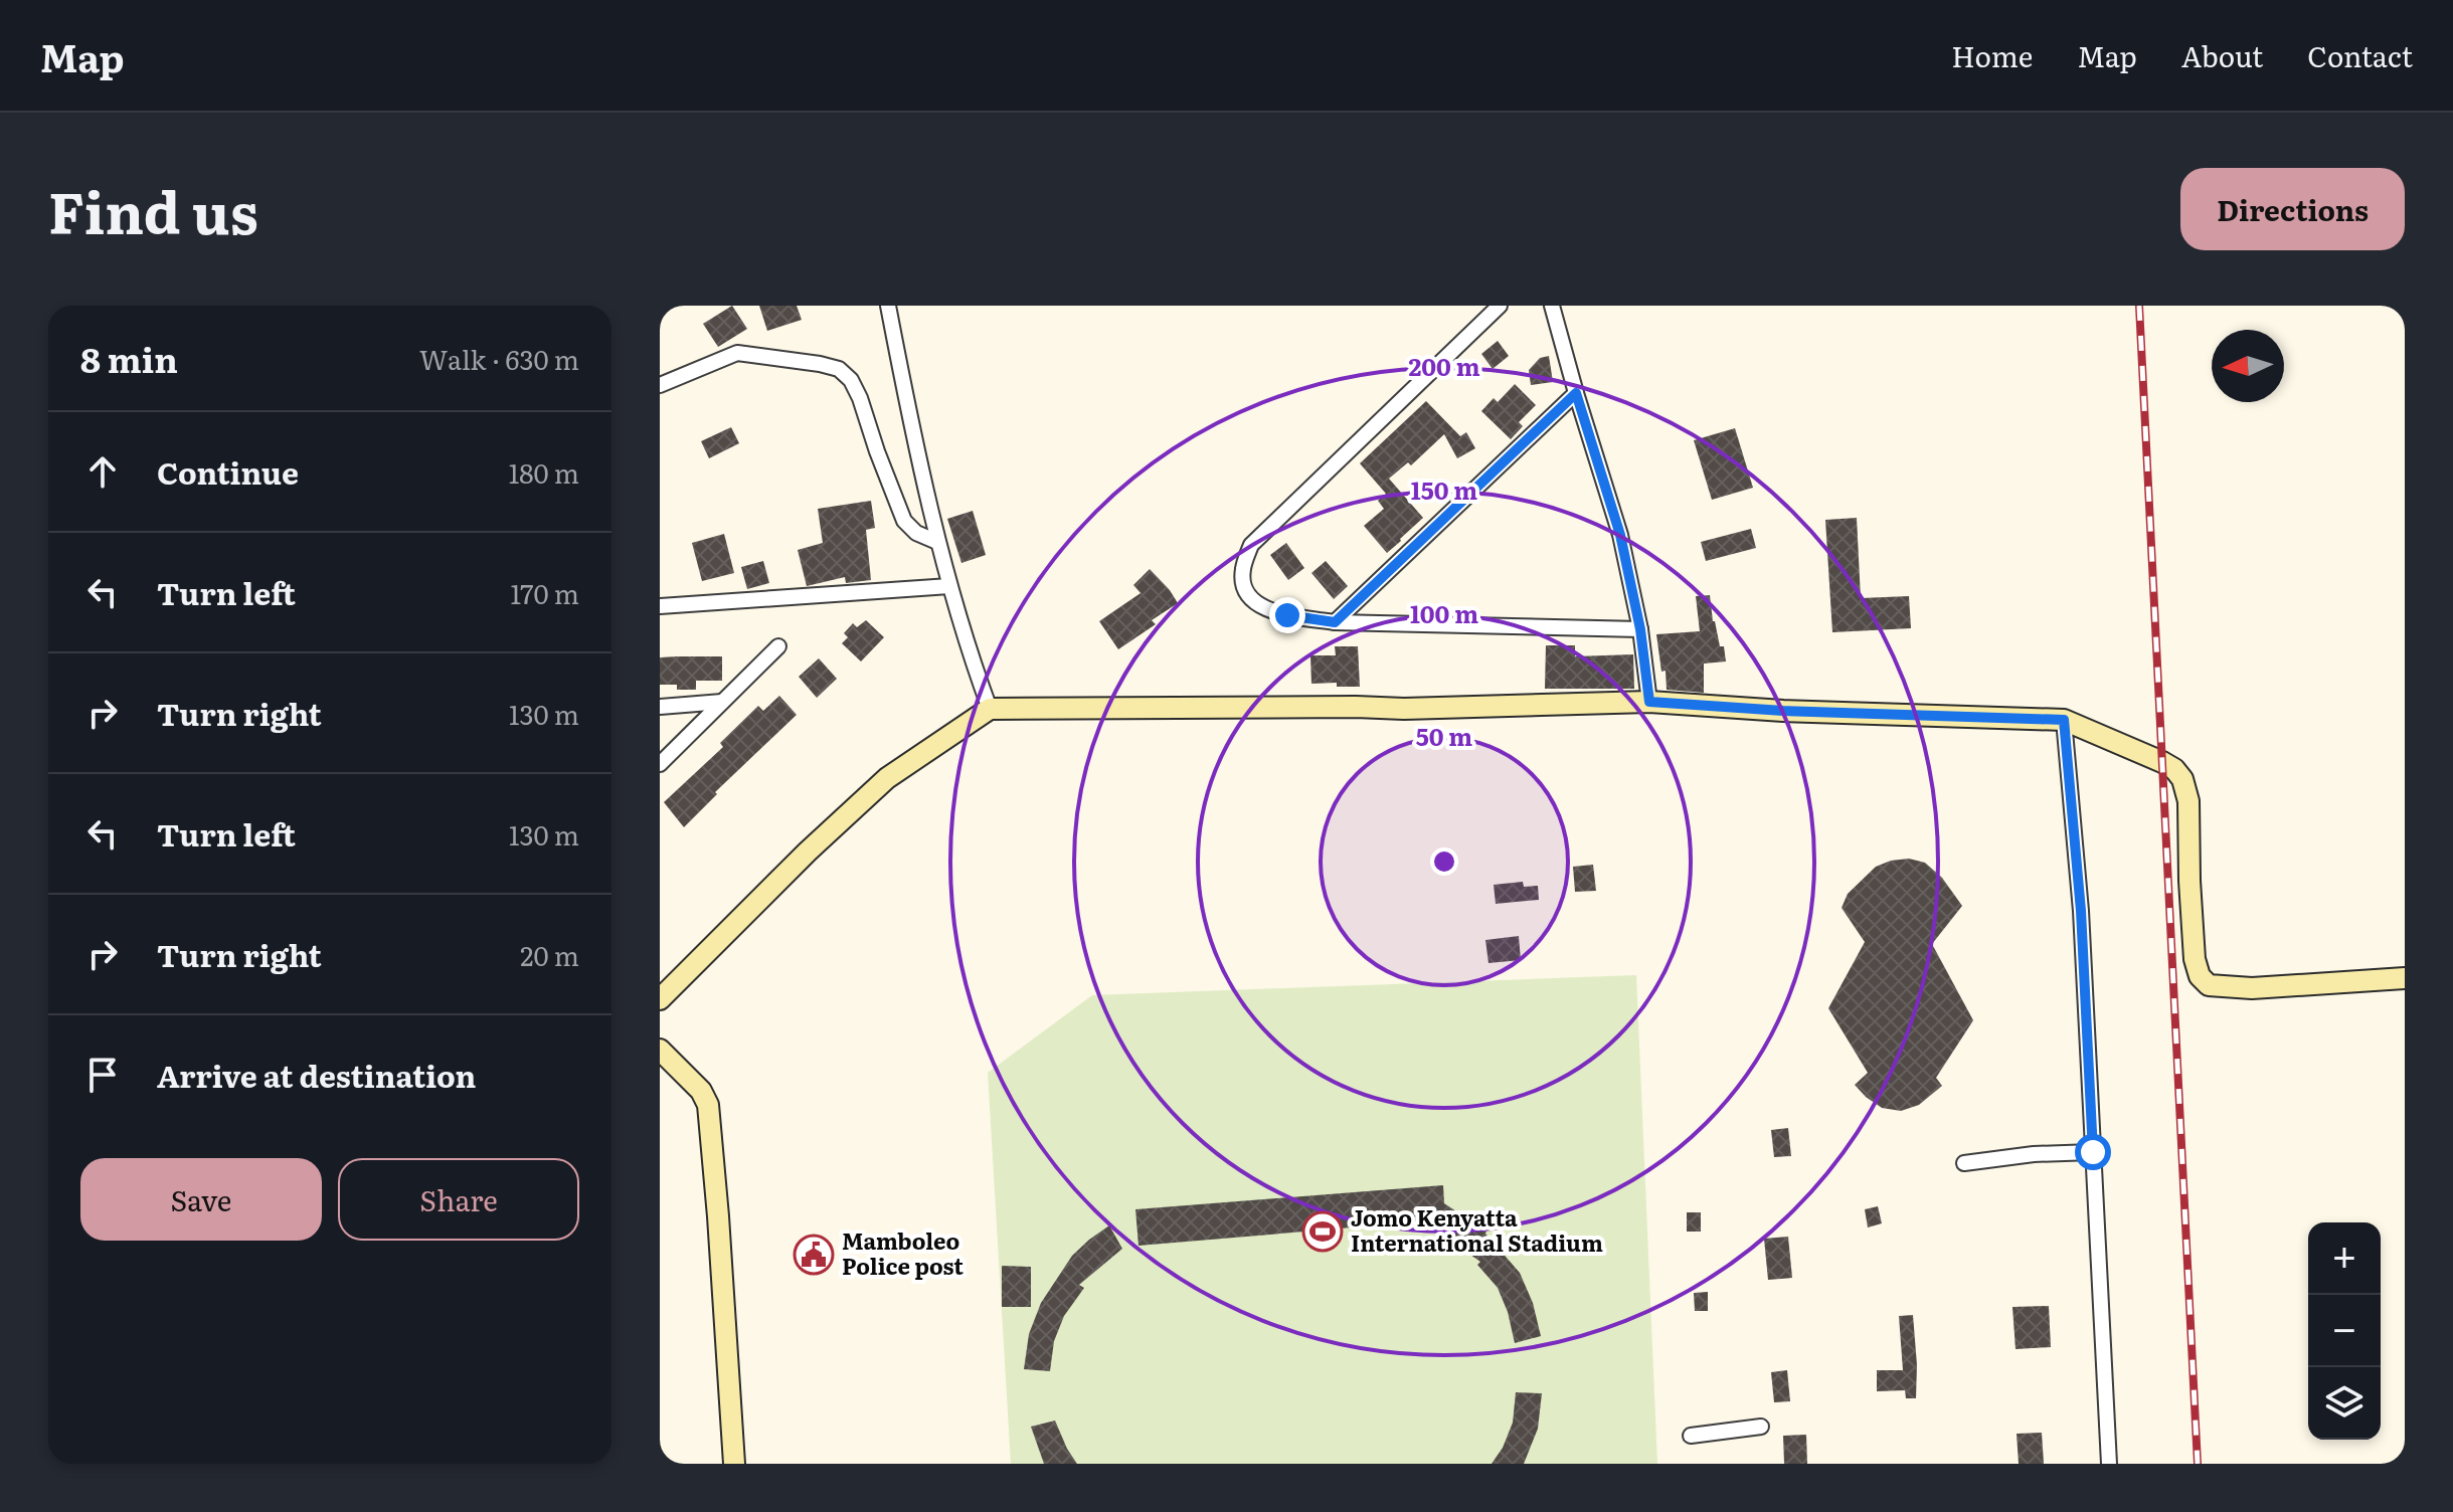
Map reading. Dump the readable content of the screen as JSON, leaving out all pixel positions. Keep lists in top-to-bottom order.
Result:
{
  "places": {
    "sports": ["Jomo Kenyatta International Stadium"],
    "public building": ["Mamboleo Police post"]
  },
  "north": "left",
  "page": {
    "header": "Map",
    "nav": [
      "Home",
      "Map",
      "About",
      "Contact"
    ],
    "title": "Find us",
    "buttons": [
      "Directions",
      ["Save", "Share"]
    ],
    "heading": ["8 min", "Walk · 630 m"],
    "list": [
      ["Continue", "180 m"],
      ["Turn left", "170 m"],
      ["Turn right", "130 m"],
      ["Turn left", "130 m"],
      ["Turn right", "20 m"],
      "Arrive at destination"
    ],
    "map_buttons": ["+", "−"]
  },
  "rings": [
    "200 m",
    "150 m",
    "100 m",
    "50 m"
  ]
}
